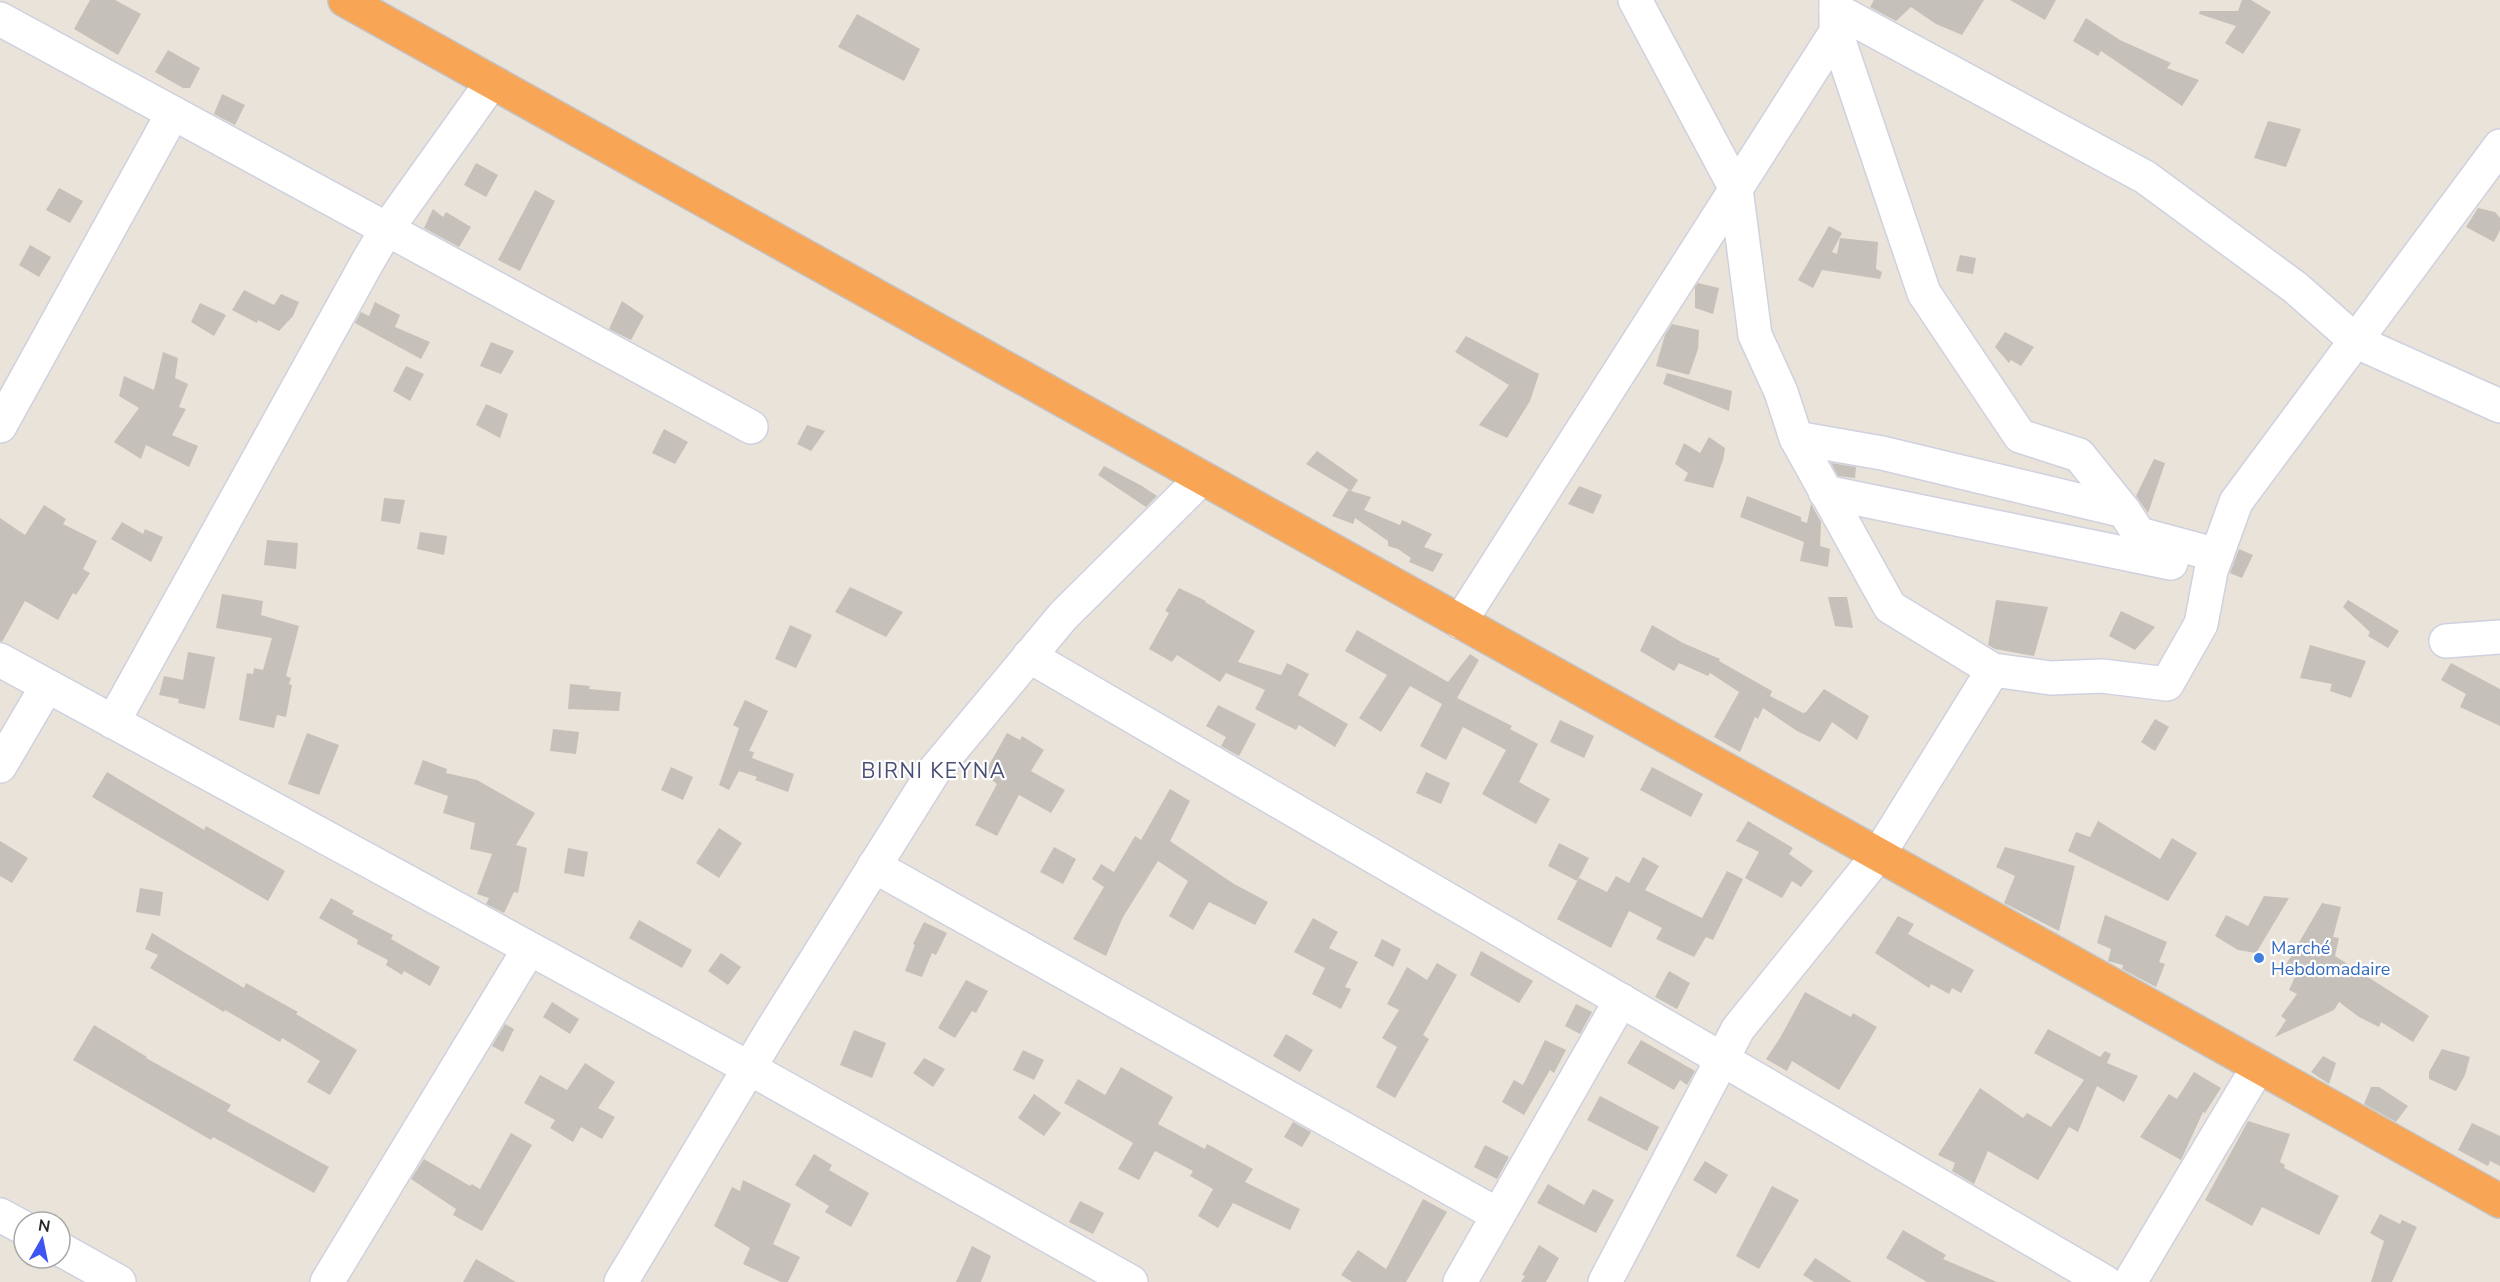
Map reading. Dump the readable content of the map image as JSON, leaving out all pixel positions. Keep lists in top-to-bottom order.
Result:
{
  "districts": ["BIRNI KEYNA"],
  "places": ["Marché Hebdomadaire"],
  "north": "top"
}
